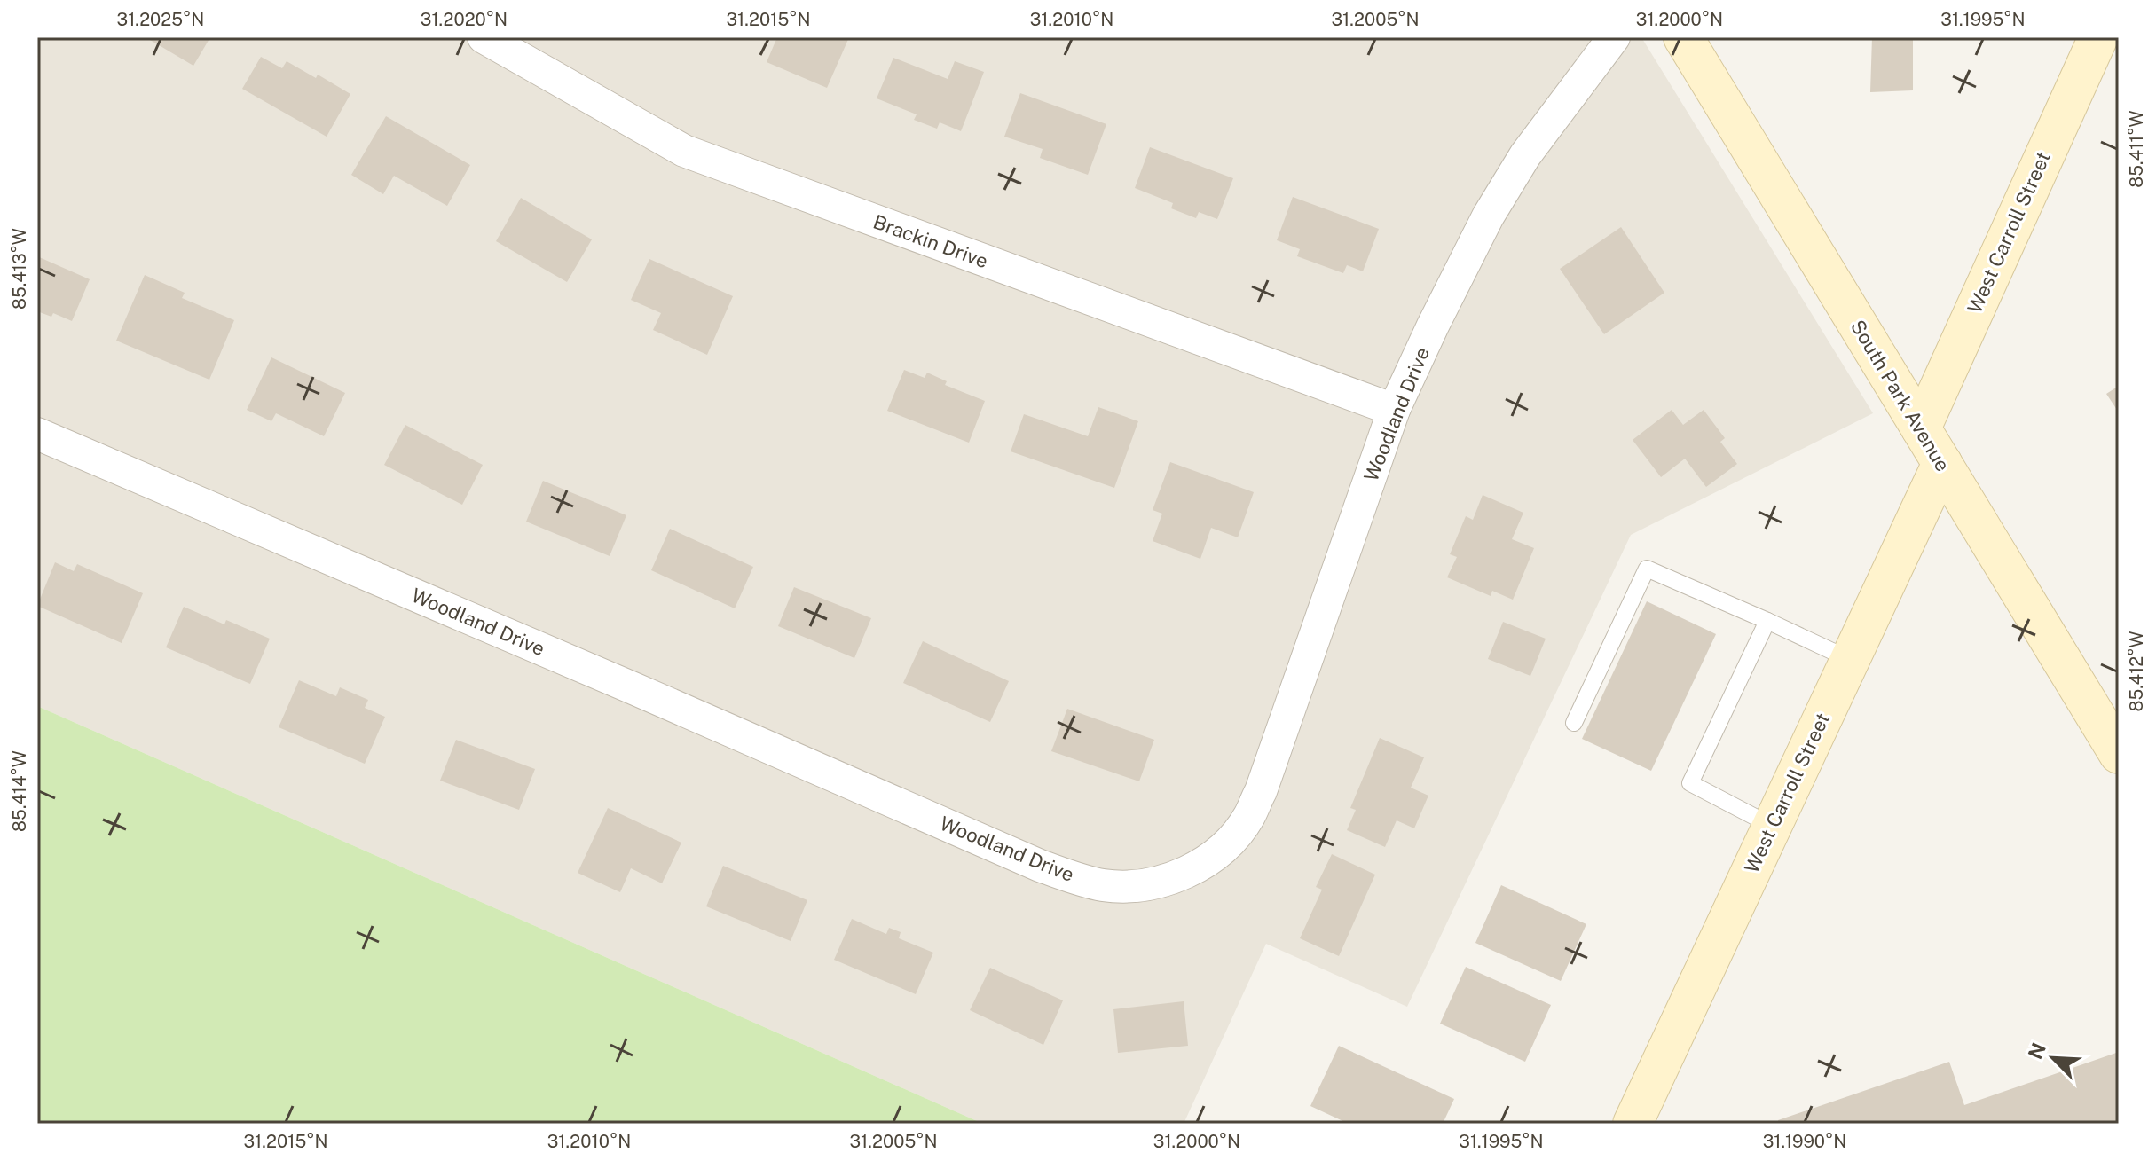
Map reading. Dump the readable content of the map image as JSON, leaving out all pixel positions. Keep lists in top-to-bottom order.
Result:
{
  "streets": {
    "street": [
      "West Carroll Street",
      "Brackin Drive",
      "South Park Avenue",
      "Woodland Drive"
    ]
  },
  "crossings": [
    ["West Carroll Street", "South Park Avenue"],
    ["Brackin Drive", "Woodland Drive"]
  ],
  "north": "top left",
  "coordinates": [
    "31.2025°N",
    "31.2020°N",
    "31.2015°N",
    "31.2010°N",
    "31.2005°N",
    "31.2000°N",
    "31.1995°N",
    "85.411°W",
    "85.413°W",
    "85.412°W",
    "85.414°W",
    "31.1990°N"
  ]
}
